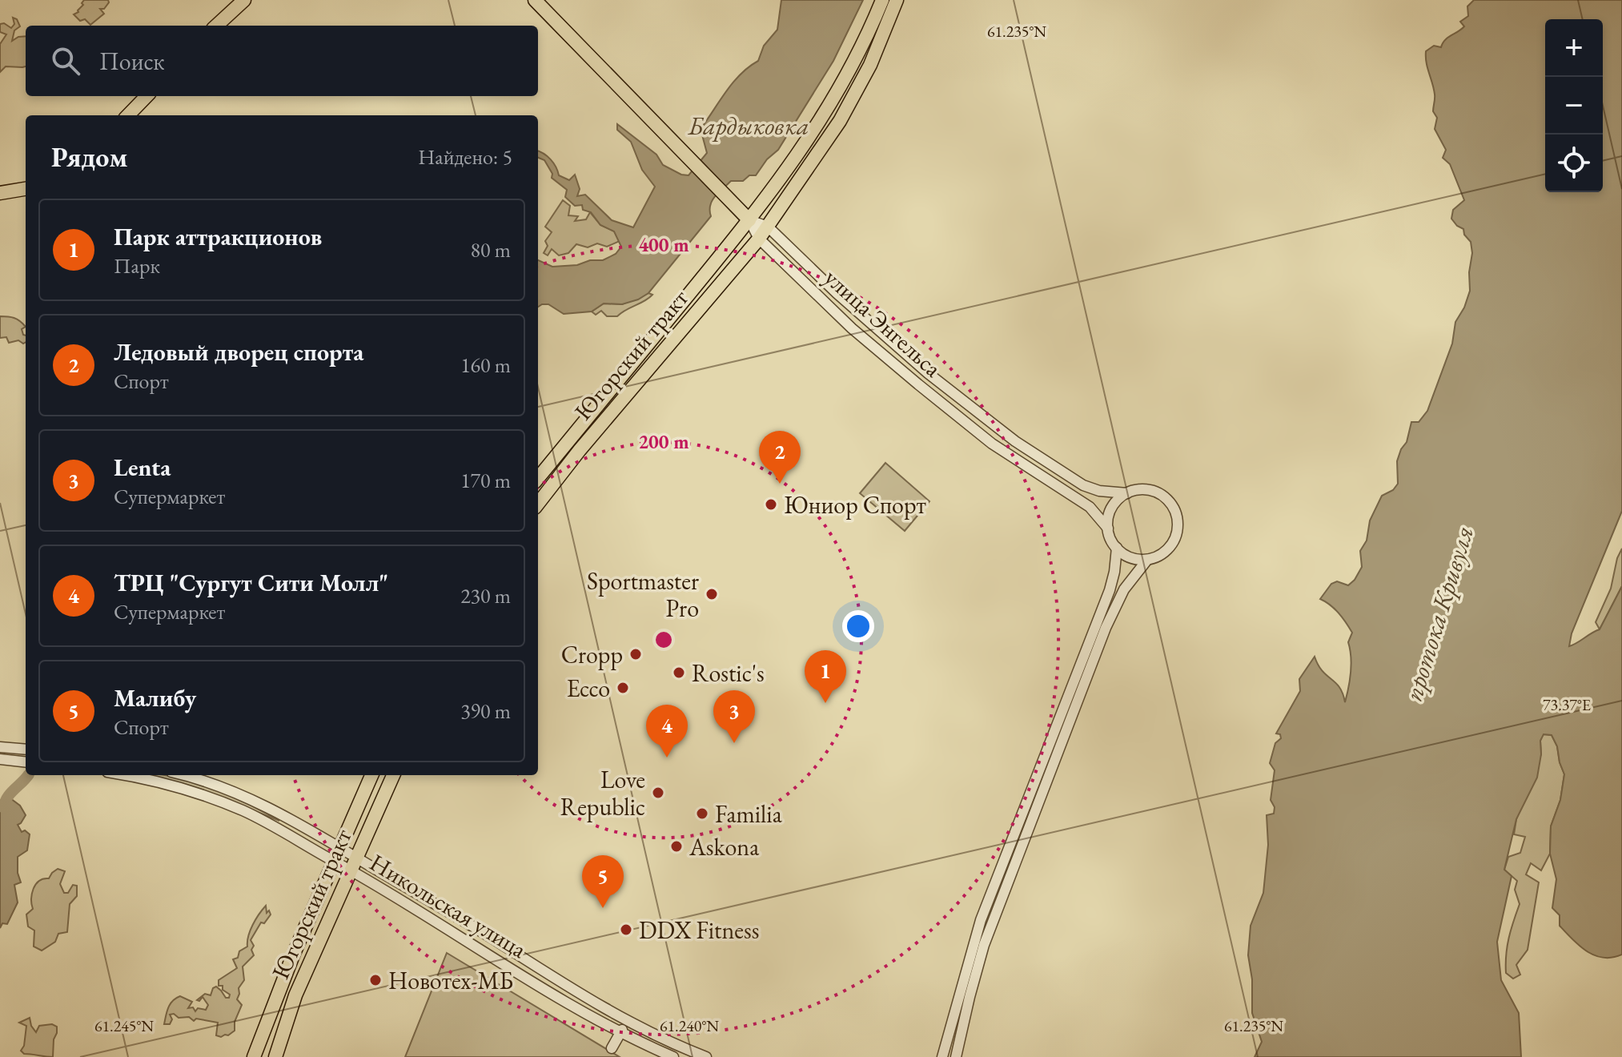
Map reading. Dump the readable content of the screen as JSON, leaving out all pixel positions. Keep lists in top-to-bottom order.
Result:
{
  "streets": {
    "main road": ["улица Энгельса", "Югорский тракт"],
    "street": ["Никольская улица"]
  },
  "crossings": [
    ["улица Энгельса", "Югорский тракт"],
    ["Югорский тракт", "Никольская улица"]
  ],
  "water": ["Бардыковка", "протока Кривуля"],
  "places": [
    "Юниор Спорт",
    "Sportmaster Pro",
    "Cropp",
    "Rostic's",
    "Ecco",
    "Love Republic",
    "Familia",
    "Askona",
    "DDX Fitness",
    "Новотех-МБ"
  ],
  "page": {
    "map_buttons": ["+", "−"],
    "search": "Поиск",
    "heading": ["Рядом", "Найдено: 5"],
    "list": [
      {
        "mark": "1",
        "name": "Парк аттракционов",
        "note": "Парк",
        "value": "80 m"
      },
      {
        "mark": "2",
        "name": "Ледовый дворец спорта",
        "note": "Спорт",
        "value": "160 m"
      },
      {
        "mark": "3",
        "name": "Lenta",
        "note": "Супермаркет",
        "value": "170 m"
      },
      {
        "mark": "4",
        "name": "ТРЦ \"Сургут Сити Молл\"",
        "note": "Супермаркет",
        "value": "230 m"
      },
      {
        "mark": "5",
        "name": "Малибу",
        "note": "Спорт",
        "value": "390 m"
      }
    ],
    "pins": [
      "2",
      "1",
      "3",
      "4",
      "5"
    ]
  },
  "coordinates": [
    "61.235°N",
    "73.37°E",
    "61.245°N",
    "61.240°N"
  ],
  "rings": ["400 m", "200 m"]
}
